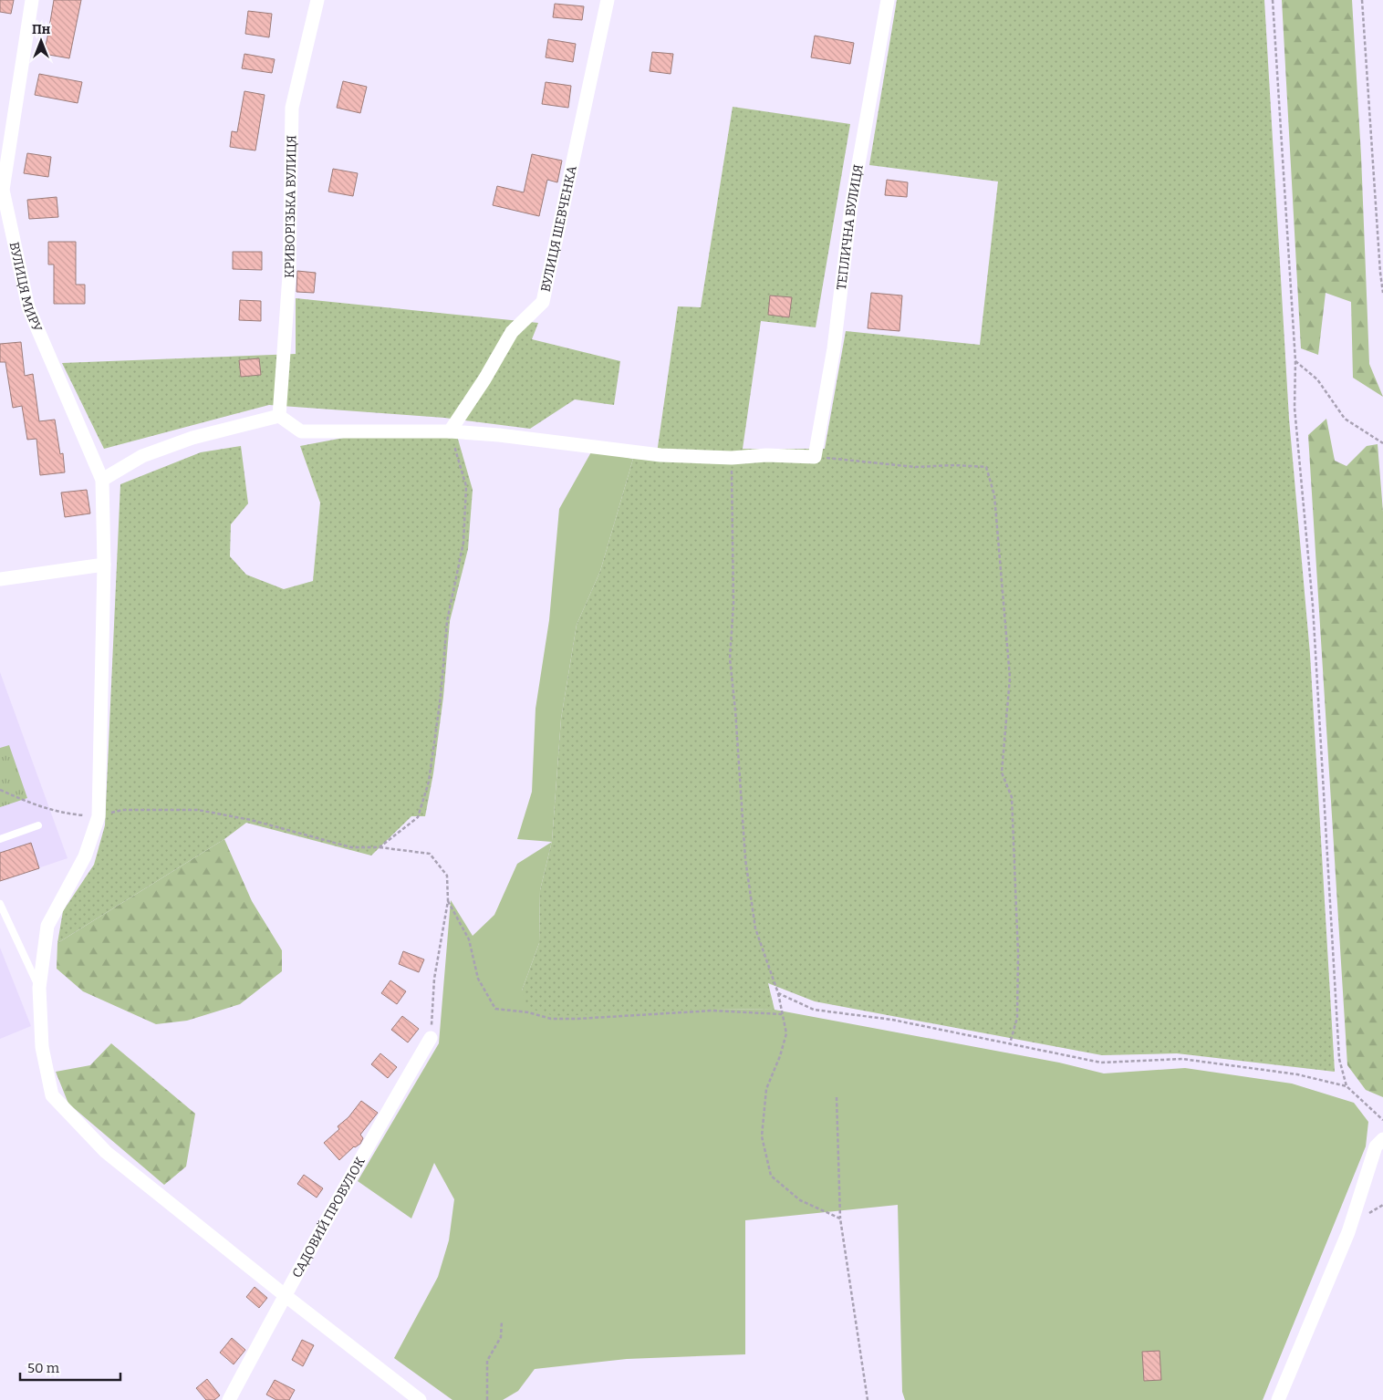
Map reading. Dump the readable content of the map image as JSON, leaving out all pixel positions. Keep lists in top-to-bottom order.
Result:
{
  "streets": {
    "street": [
      "КРИВОРІЗЬКА ВУЛИЦЯ",
      "ТЕПЛИЧНА ВУЛИЦЯ",
      "ВУЛИЦЯ ШЕВЧЕНКА",
      "ВУЛИЦЯ МИРУ",
      "САДОВИЙ ПРОВУЛОК"
    ]
  },
  "crossings": [
    ["ВУЛИЦЯ МИРУ", "САДОВИЙ ПРОВУЛОК"]
  ],
  "scale_bar": "50 m",
  "north": "top"
}
